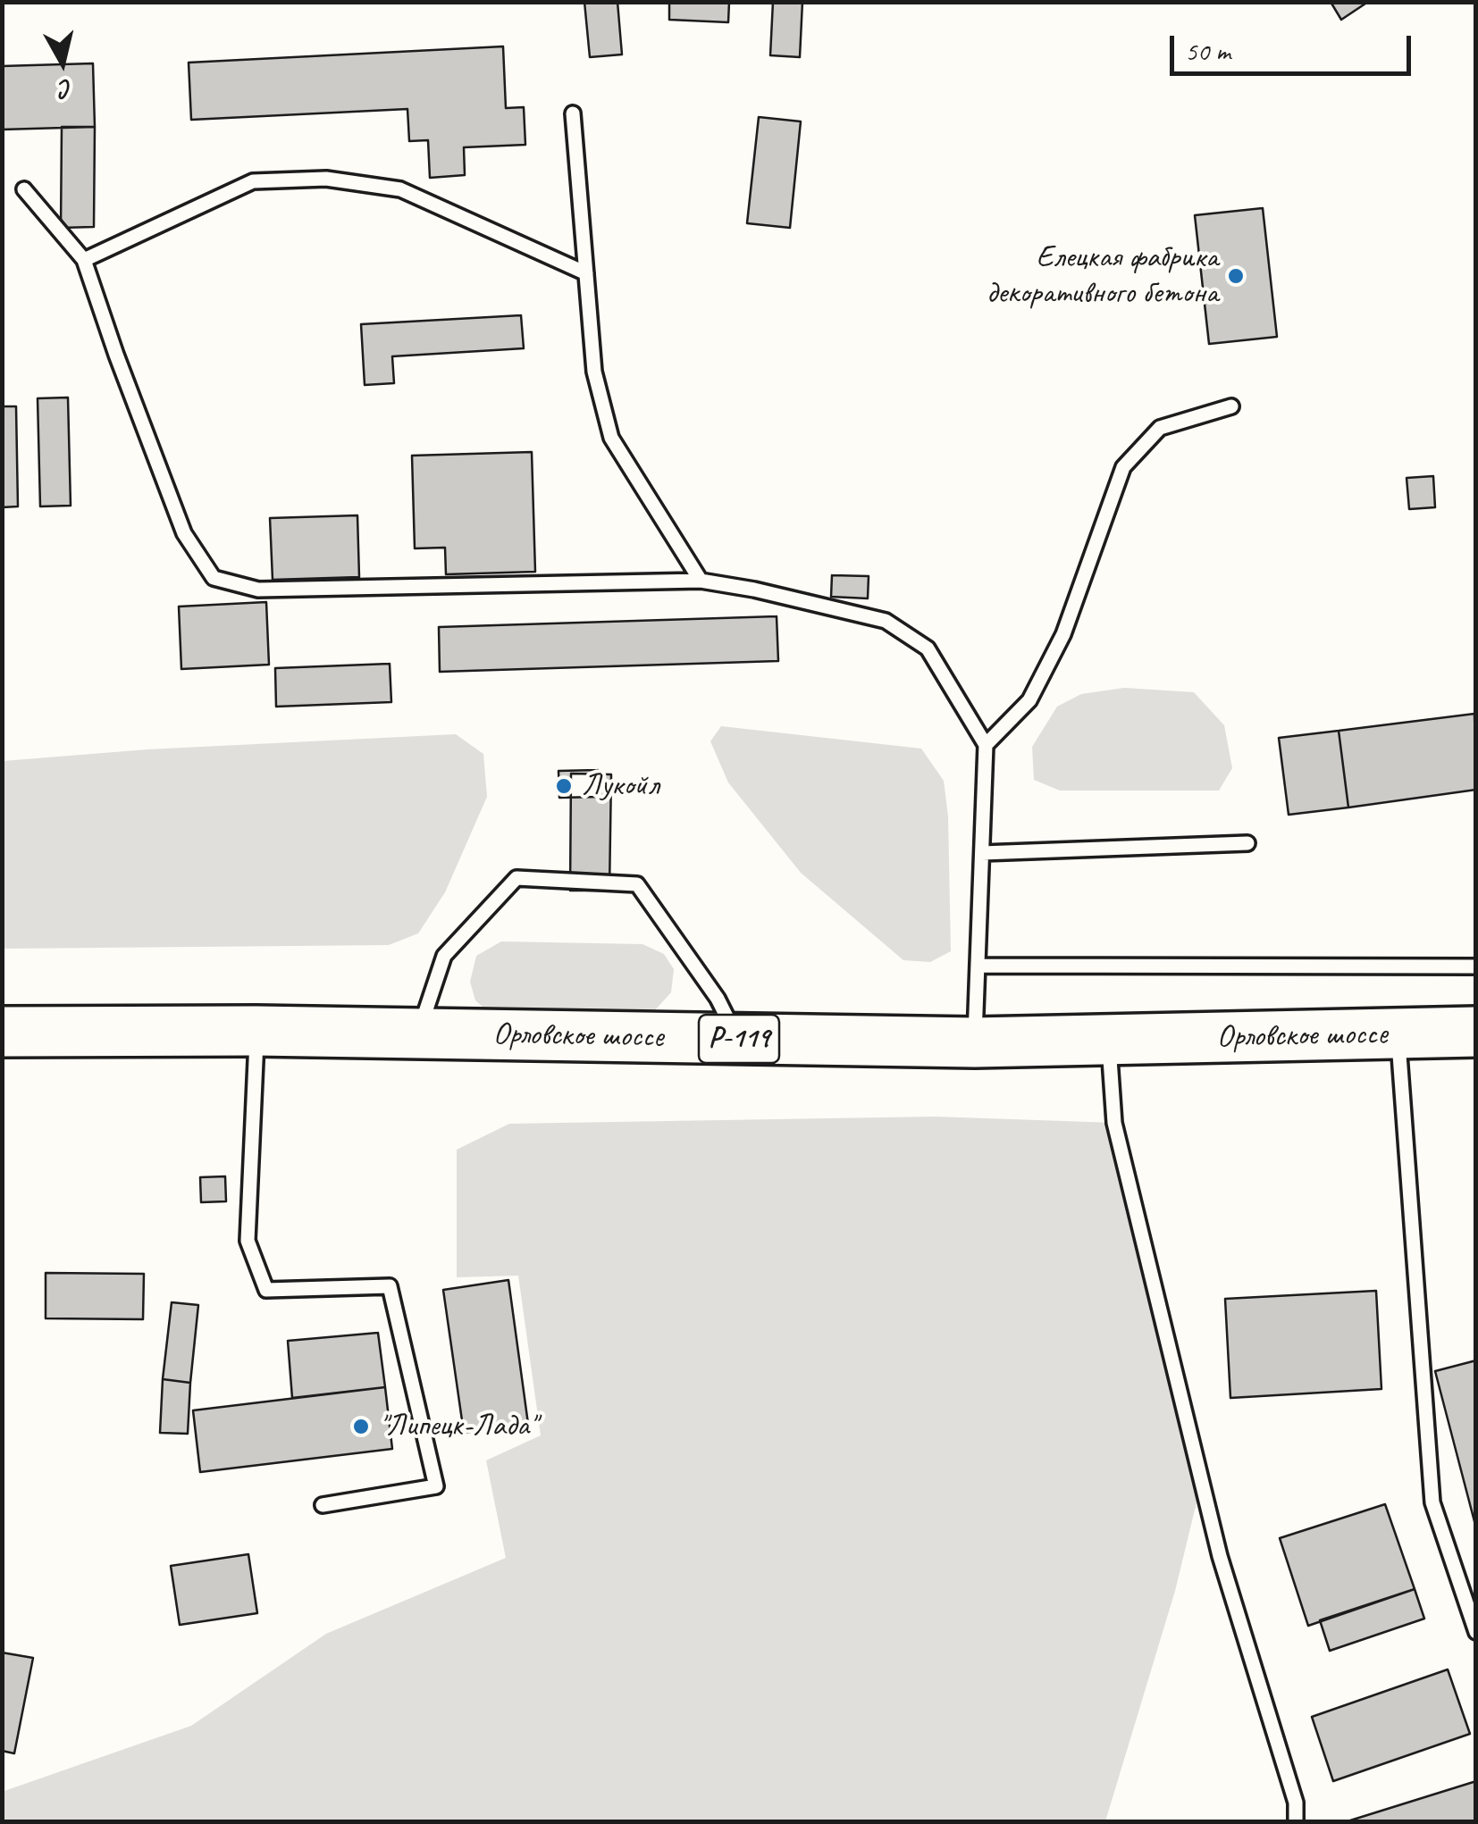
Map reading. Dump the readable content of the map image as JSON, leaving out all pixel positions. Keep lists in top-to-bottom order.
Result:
{
  "streets": {
    "highway": ["Орловское шоссе", "Р-119"]
  },
  "places": ["Елецкая фабрика декоративного бетона", "Лукойл", "\"Липецк-Лада\""],
  "scale_bar": "50 m",
  "north": "bottom"
}
